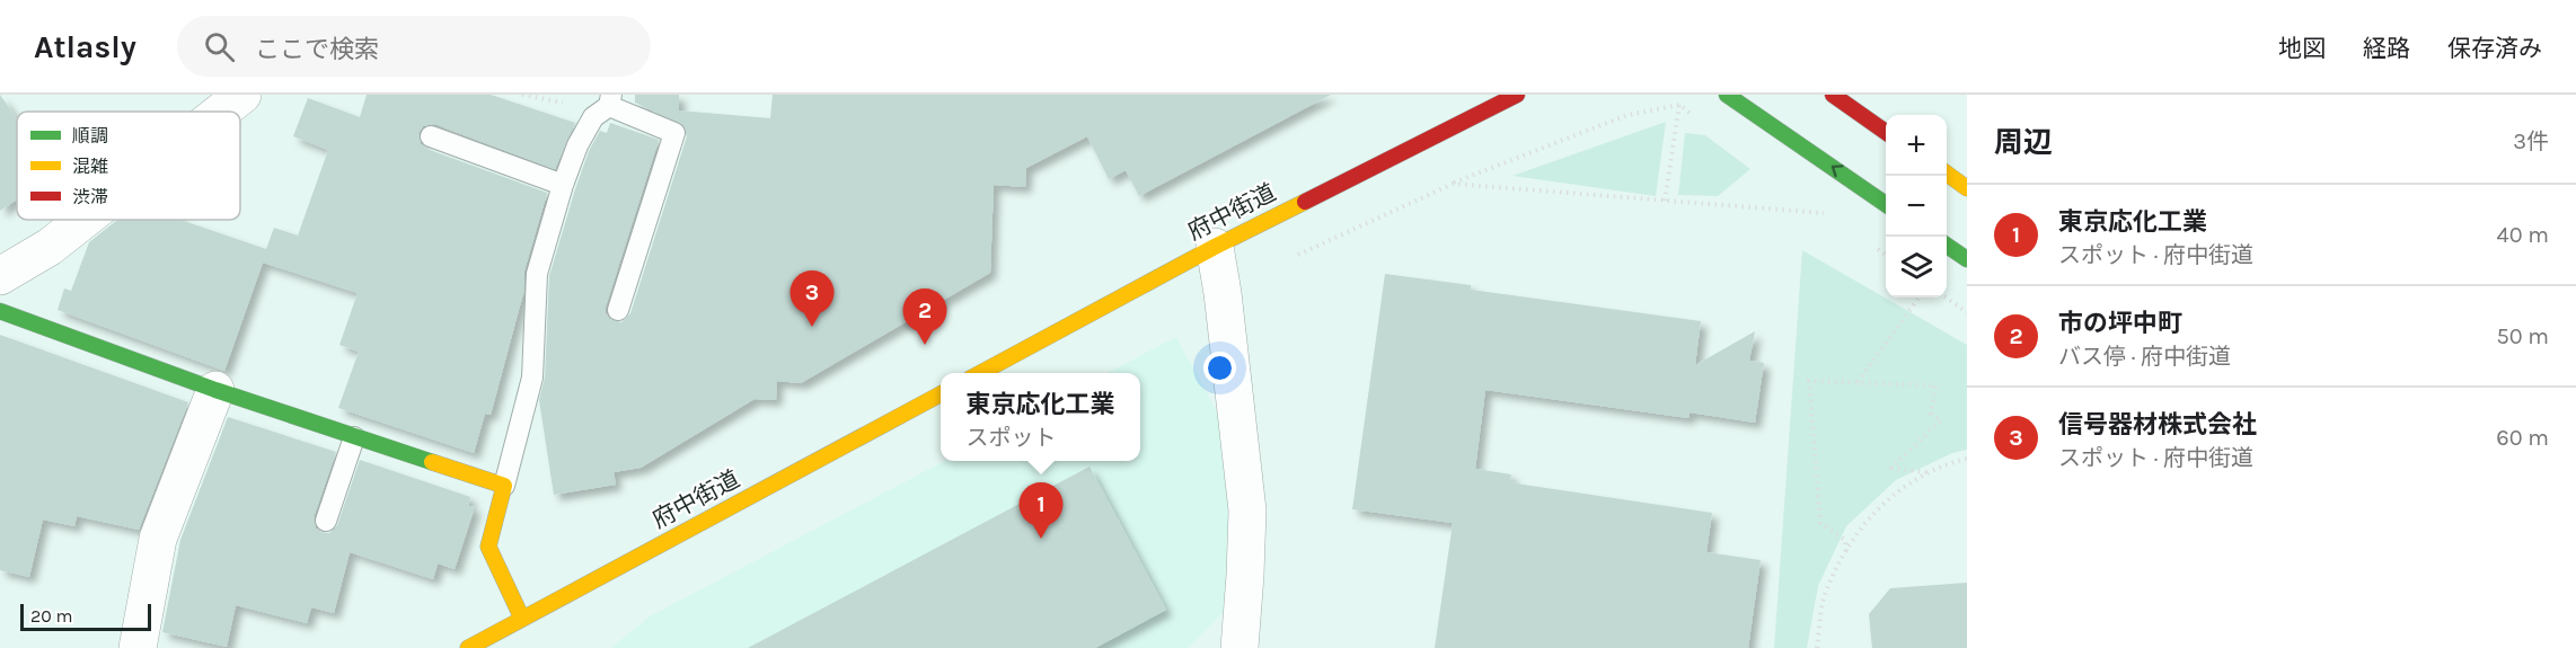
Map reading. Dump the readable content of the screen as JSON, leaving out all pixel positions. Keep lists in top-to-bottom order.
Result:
{
  "streets": {
    "main road": ["府中街道"]
  },
  "legend": ["順調", "混雑", "渋滞"],
  "scale_bar": "20 m",
  "page": {
    "header": "Atlasly",
    "search": "ここで検索",
    "nav": ["地図", "経路", "保存済み"],
    "heading": ["周辺", "3件"],
    "map_buttons": ["+", "−"],
    "list": [
      {
        "mark": "1",
        "name": "東京応化工業",
        "note": "スポット · 府中街道",
        "value": "40 m"
      },
      {
        "mark": "2",
        "name": "市の坪中町",
        "note": "バス停 · 府中街道",
        "value": "50 m"
      },
      {
        "mark": "3",
        "name": "信号器材株式会社",
        "note": "スポット · 府中街道",
        "value": "60 m"
      }
    ],
    "pins": ["3", "2", "1"],
    "popup": ["東京応化工業", "スポット"],
    "scale": "20 m"
  }
}
